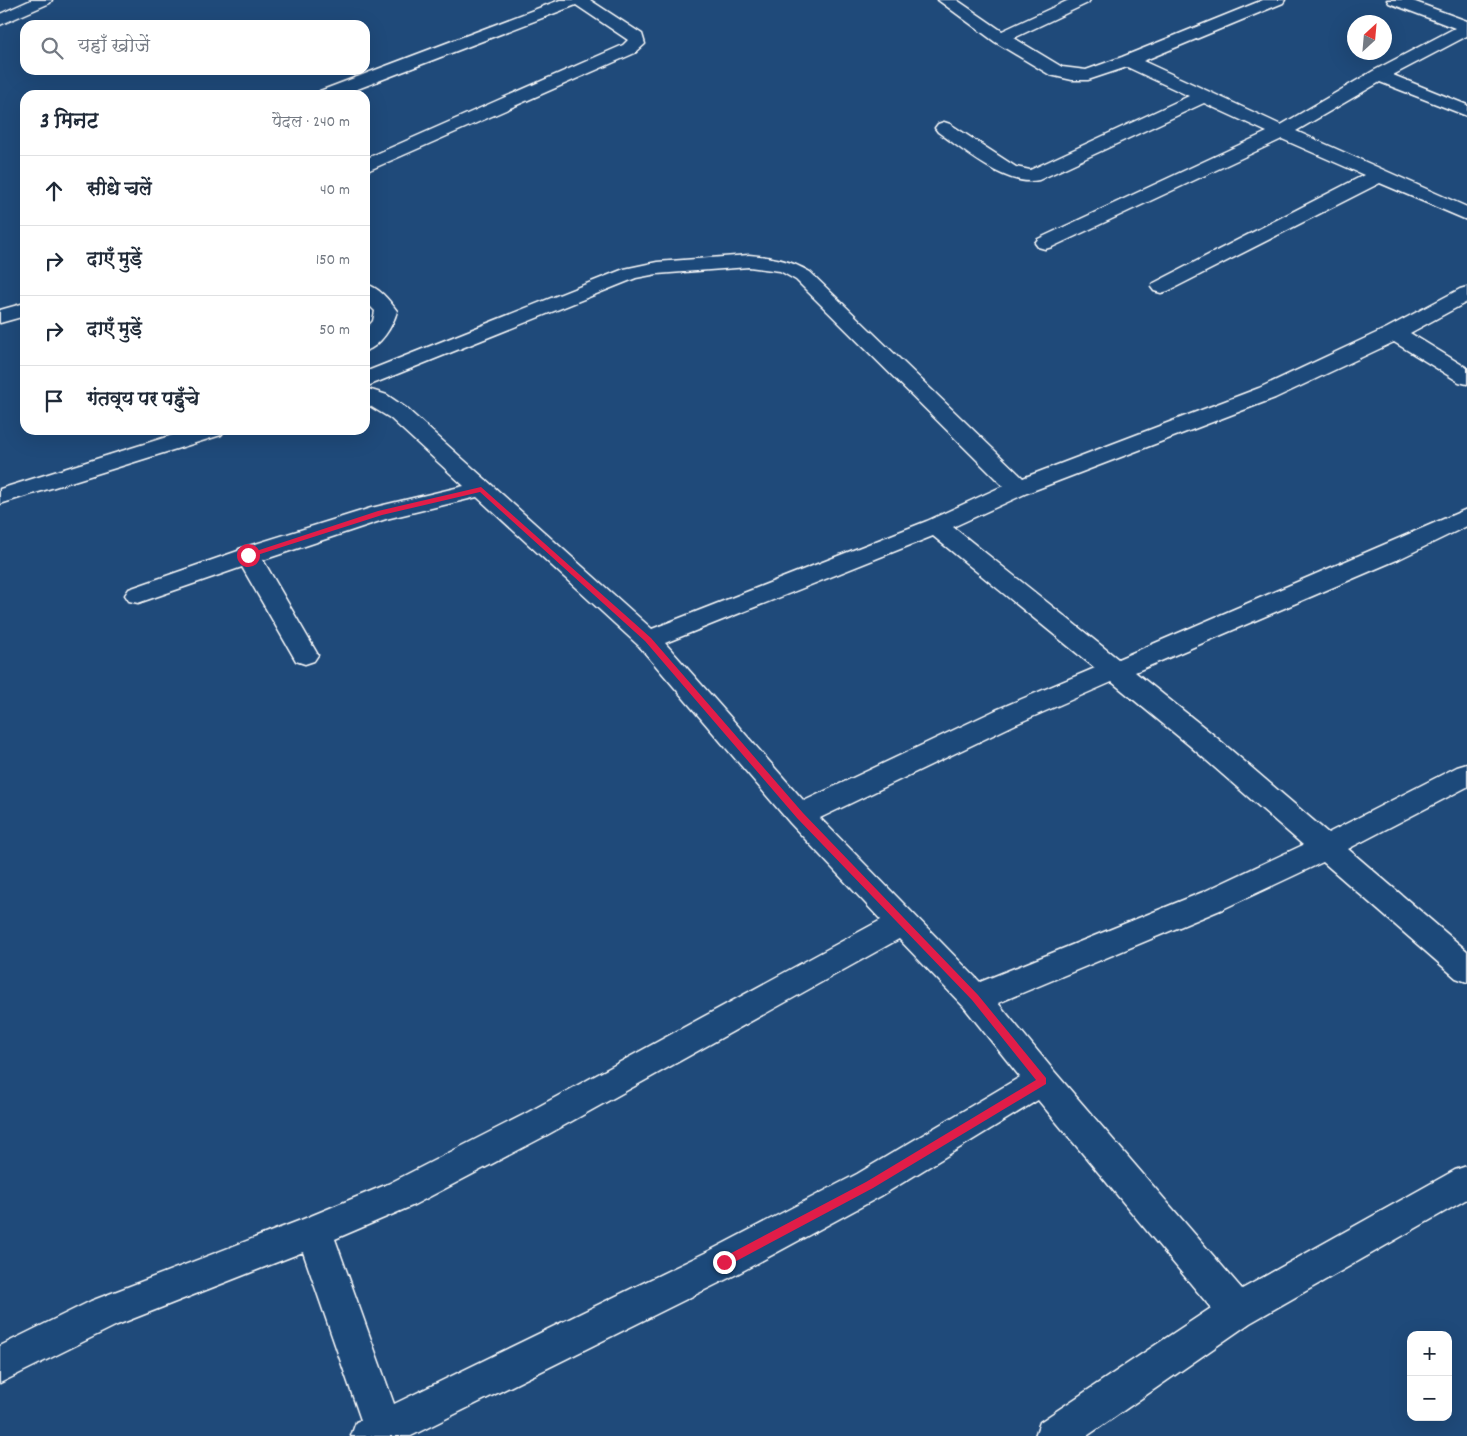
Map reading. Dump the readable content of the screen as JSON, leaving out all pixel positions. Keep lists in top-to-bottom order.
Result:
{
  "north": "top right",
  "page": {
    "search": "यहाँ खोजें",
    "heading": ["3 मिनट", "पैदल · 240 m"],
    "list": [
      ["सीधे चलें", "40 m"],
      ["दाएँ मुड़ें", "150 m"],
      ["दाएँ मुड़ें", "50 m"],
      "गंतव्य पर पहुँचे"
    ],
    "map_buttons": ["+", "−"]
  }
}
